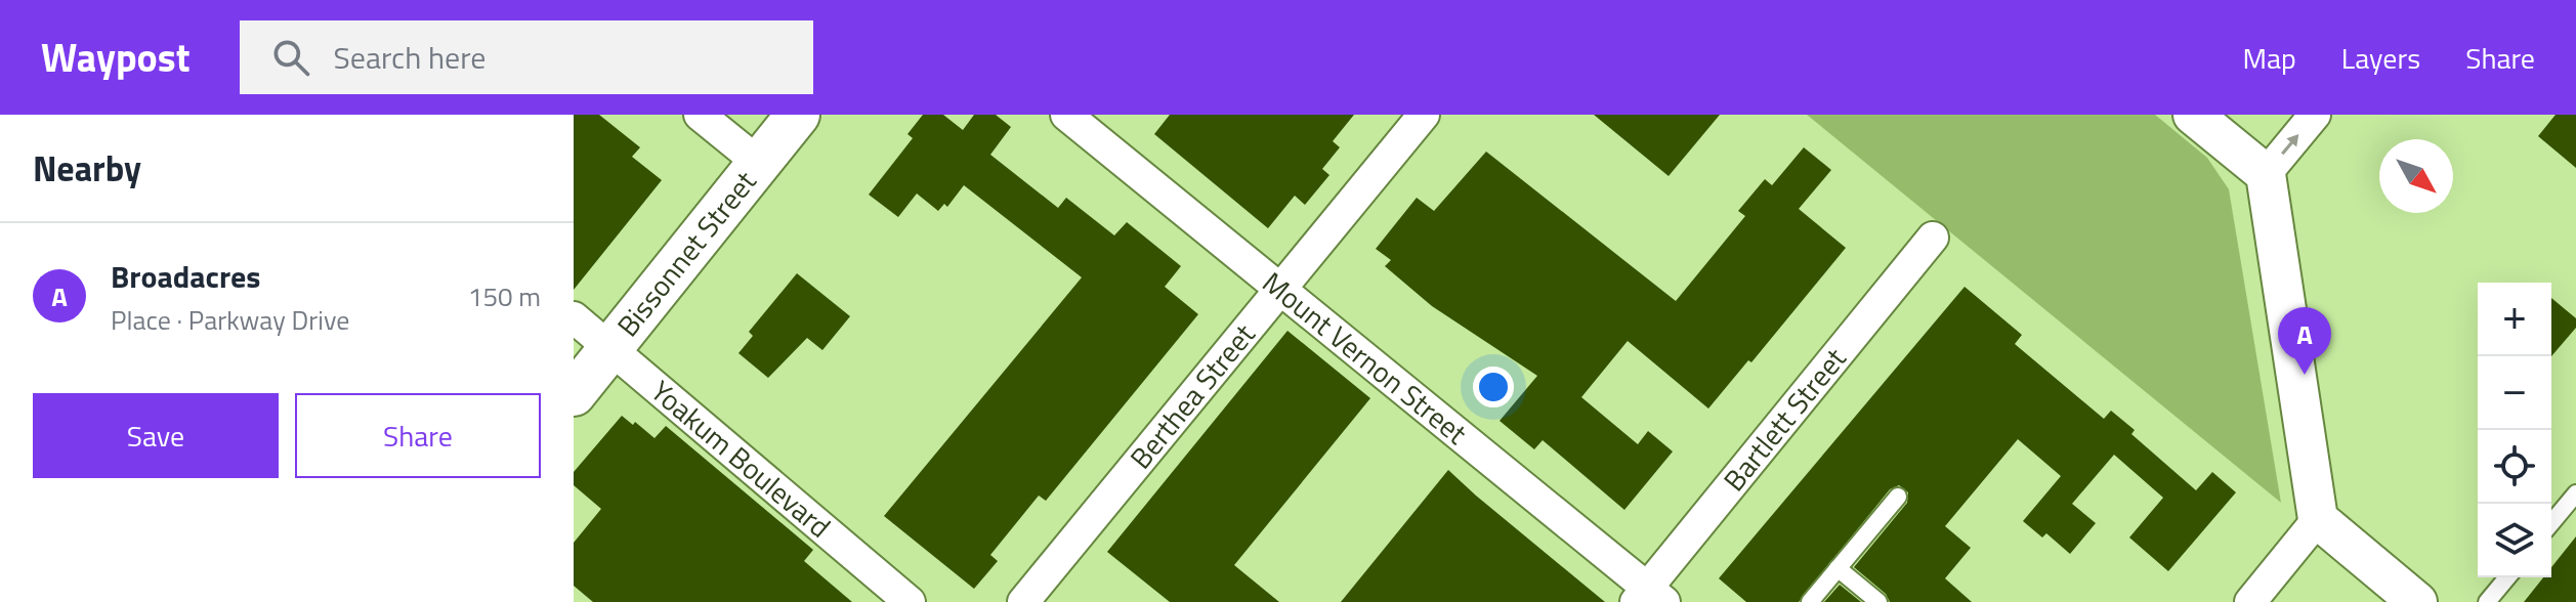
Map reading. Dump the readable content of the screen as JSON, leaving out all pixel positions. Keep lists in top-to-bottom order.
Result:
{
  "streets": {
    "main road": ["Bissonnet Street"],
    "street": [
      "Mount Vernon Street",
      "Berthea Street",
      "Bartlett Street",
      "Yoakum Boulevard"
    ]
  },
  "crossings": [
    ["Bissonnet Street", "Yoakum Boulevard"],
    ["Mount Vernon Street", "Berthea Street"],
    ["Mount Vernon Street", "Bartlett Street"]
  ],
  "north": "bottom right",
  "page": {
    "header": "Waypost",
    "search": "Search here",
    "nav": ["Map", "Layers", "Share"],
    "heading": "Nearby",
    "list": [
      {
        "mark": "A",
        "name": "Broadacres",
        "note": "Place · Parkway Drive",
        "value": "150 m"
      }
    ],
    "map_buttons": ["+", "−"],
    "pins": "A",
    "buttons": ["Save", "Share"]
  }
}
